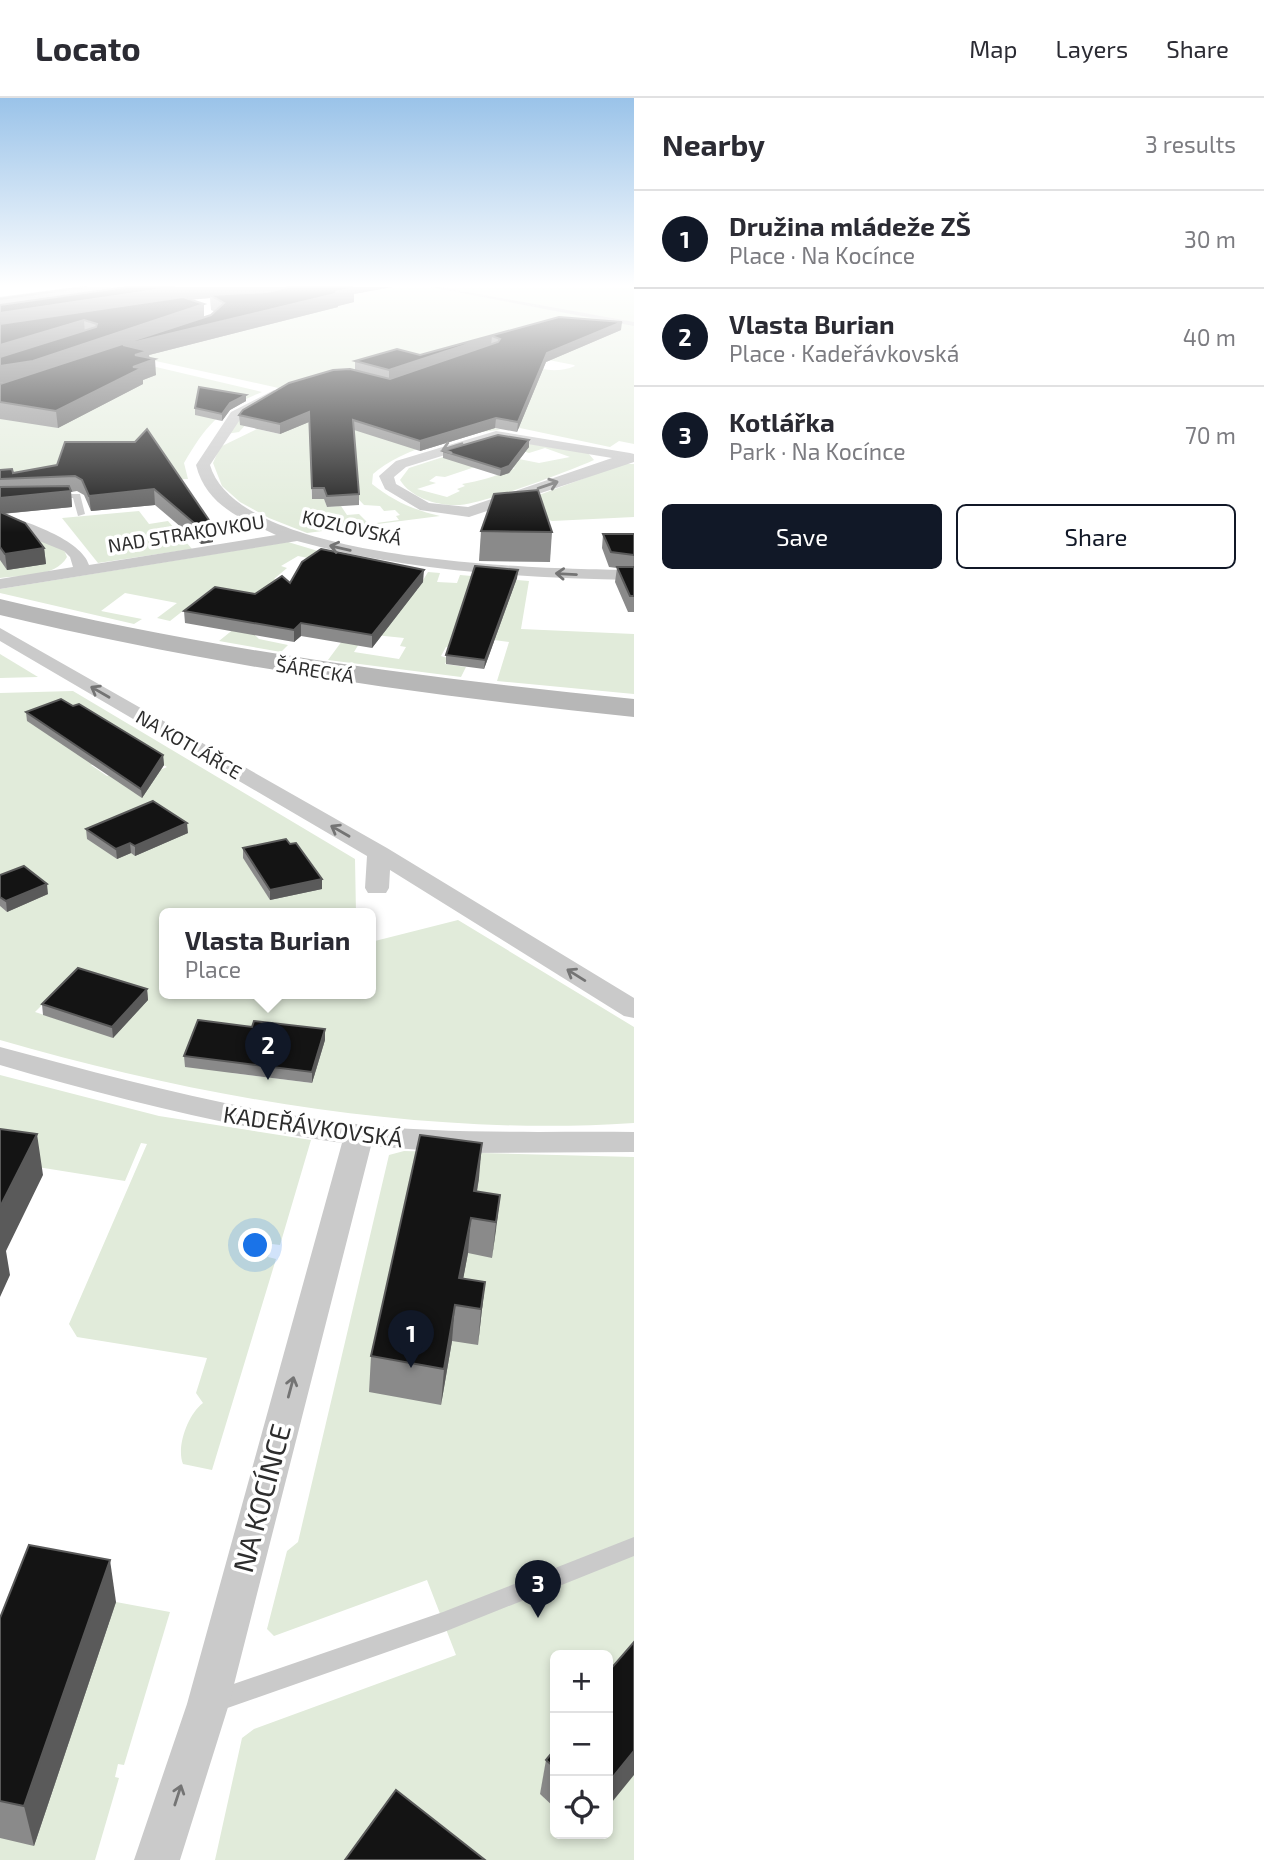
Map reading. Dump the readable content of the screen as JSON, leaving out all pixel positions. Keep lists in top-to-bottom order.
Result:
{
  "streets": {
    "street": [
      "KOZLOVSKÁ",
      "NAD STRAKOVKOU",
      "ŠÁRECKÁ",
      "NA KOTLÁŘCE",
      "KADEŘÁVKOVSKÁ",
      "NA KOCÍNCE"
    ]
  },
  "crossings": [
    ["KOZLOVSKÁ", "NAD STRAKOVKOU"],
    ["KADEŘÁVKOVSKÁ", "NA KOCÍNCE"]
  ],
  "one_way": ["KOZLOVSKÁ", "NA KOTLÁŘCE", "NA KOCÍNCE"],
  "page": {
    "header": "Locato",
    "nav": ["Map", "Layers", "Share"],
    "heading": ["Nearby", "3 results"],
    "list": [
      {
        "mark": "1",
        "name": "Družina mládeže ZŠ",
        "note": "Place · Na Kocínce",
        "value": "30 m"
      },
      {
        "mark": "2",
        "name": "Vlasta Burian",
        "note": "Place · Kadeřávkovská",
        "value": "40 m"
      },
      {
        "mark": "3",
        "name": "Kotlářka",
        "note": "Park · Na Kocínce",
        "value": "70 m"
      }
    ],
    "buttons": ["Save", "Share"],
    "popup": ["Vlasta Burian", "Place"],
    "pins": ["2", "1", "3"],
    "map_buttons": ["+", "−"]
  }
}
